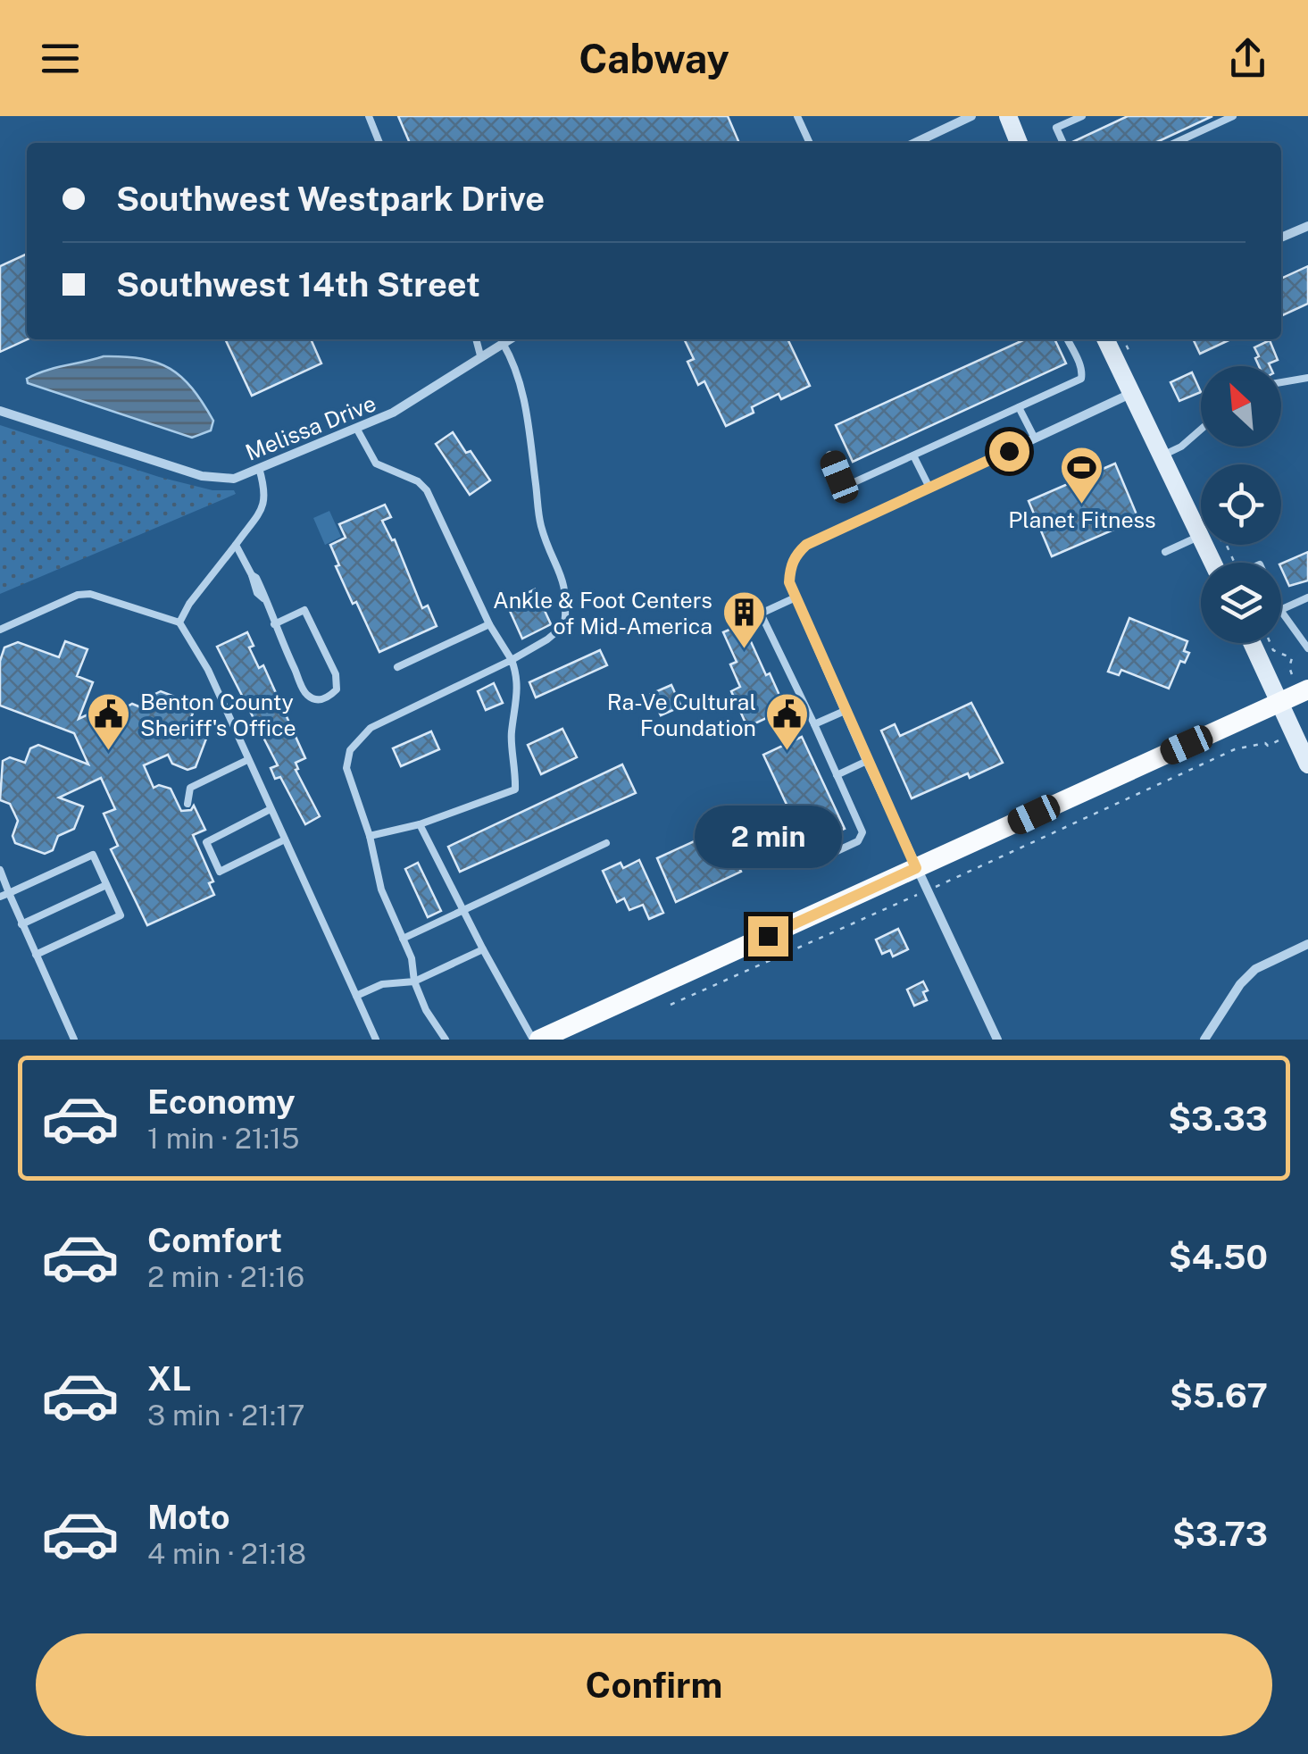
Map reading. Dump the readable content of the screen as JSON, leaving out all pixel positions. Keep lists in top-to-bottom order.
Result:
{
  "streets": {
    "street": ["Melissa Drive"]
  },
  "places": {
    "sports": ["Planet Fitness"],
    "building": ["Ankle & Foot Centers of Mid-America"],
    "public building": ["Benton County Sheriff's Office", "Ra-Ve Cultural Foundation"]
  },
  "north": "top left",
  "page": {
    "header": "Cabway",
    "banner": ["Southwest Westpark Drive", "Southwest 14th Street"],
    "bubble": "2 min",
    "list": [
      {
        "name": "Economy",
        "note": "1 min · 21:15",
        "value": "$3.33"
      },
      {
        "name": "Comfort",
        "note": "2 min · 21:16",
        "value": "$4.50"
      },
      {
        "name": "XL",
        "note": "3 min · 21:17",
        "value": "$5.67"
      },
      {
        "name": "Moto",
        "note": "4 min · 21:18",
        "value": "$3.73"
      }
    ],
    "buttons": "Confirm"
  }
}
